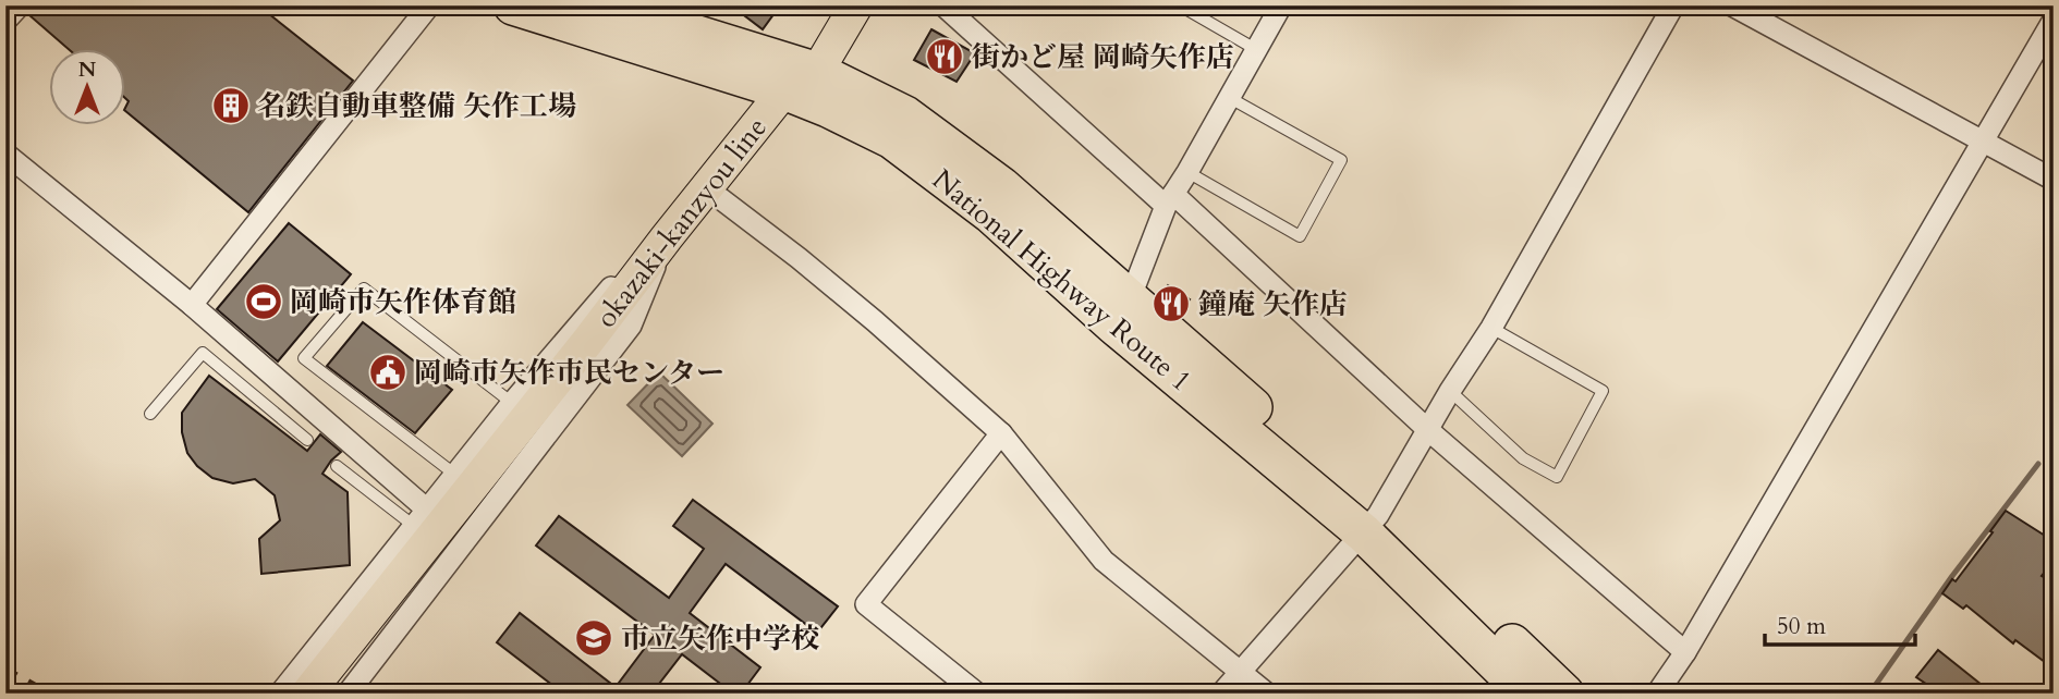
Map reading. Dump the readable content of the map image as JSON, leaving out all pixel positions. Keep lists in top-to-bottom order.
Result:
{
  "streets": {
    "highway": ["National Highway Route 1"],
    "main road": ["okazaki-kanzyou line"]
  },
  "crossings": [
    ["okazaki-kanzyou line", "National Highway Route 1"]
  ],
  "places": {
    "restaurant": ["街かど屋 岡崎矢作店", "鐘庵 矢作店"],
    "building": ["名鉄自動車整備 矢作工場"],
    "sports": ["岡崎市矢作体育館"],
    "public building": ["岡崎市矢作市民センター"],
    "school or university": ["市立矢作中学校"]
  },
  "scale_bar": "50 m",
  "north": "top"
}
